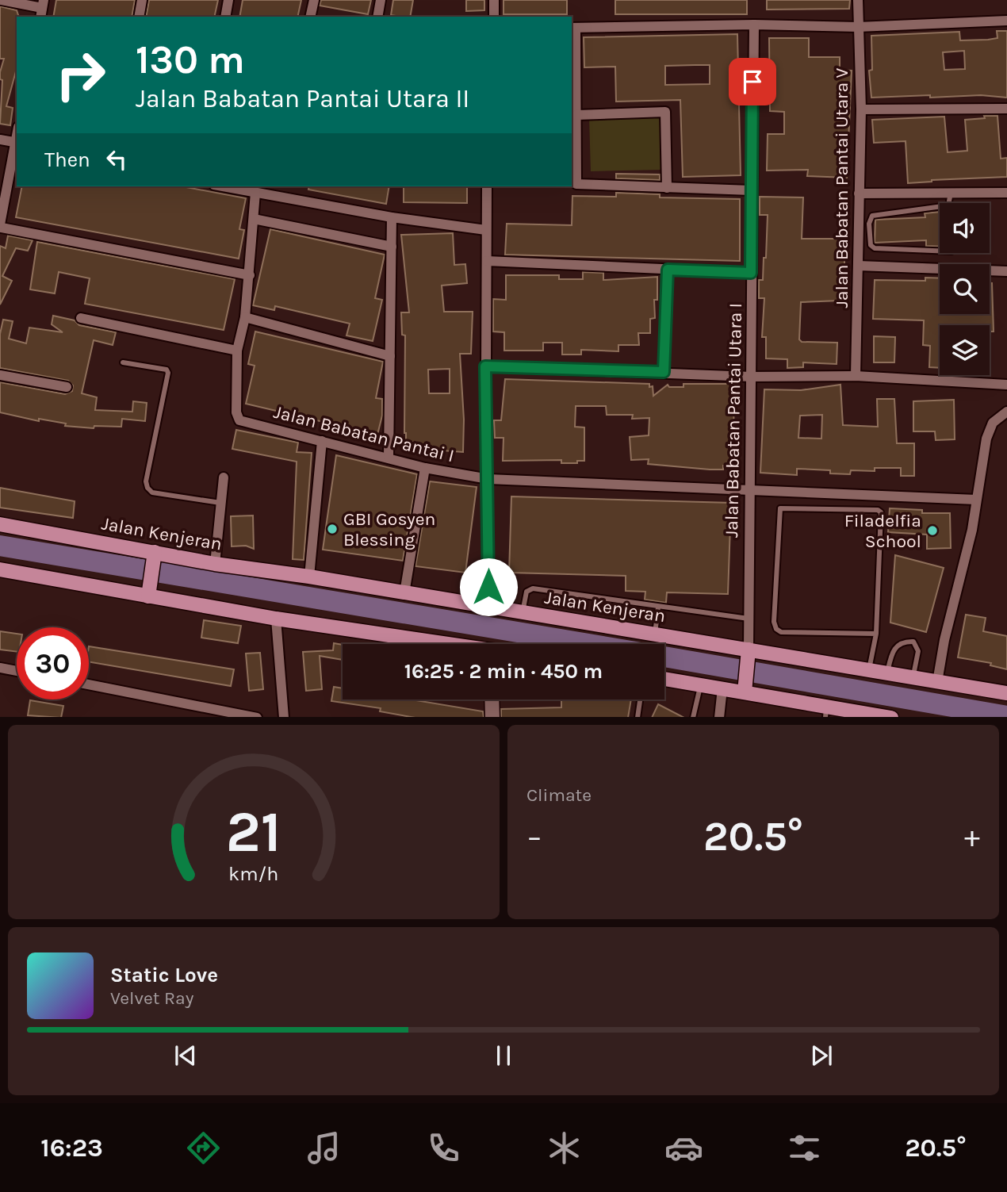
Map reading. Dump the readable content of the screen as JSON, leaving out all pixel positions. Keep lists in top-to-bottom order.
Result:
{
  "streets": {
    "main road": ["Jalan Kenjeran"],
    "street": ["Jalan Babatan Pantai Utara V", "Jalan Babatan Pantai Utara I", "Jalan Babatan Pantai I"]
  },
  "crossings": [
    ["Jalan Babatan Pantai Utara I", "Jalan Babatan Pantai I"],
    ["Jalan Babatan Pantai Utara I", "Jalan Kenjeran"]
  ],
  "places": ["GBI Gosyen Blessing", "Filadelfia School"],
  "page": {
    "turn": ["130 m", "Jalan Babatan Pantai Utara II"],
    "then": "Then",
    "limit": "30",
    "trip": "16:25 · 2 min · 450 m",
    "tile": "Climate",
    "heat": ["−", "20.5°", "+"],
    "song": ["Static Love", "Velvet Ray"],
    "tabs": ["16:23", "20.5°"],
    "gauge": ["21", "km/h"]
  }
}
